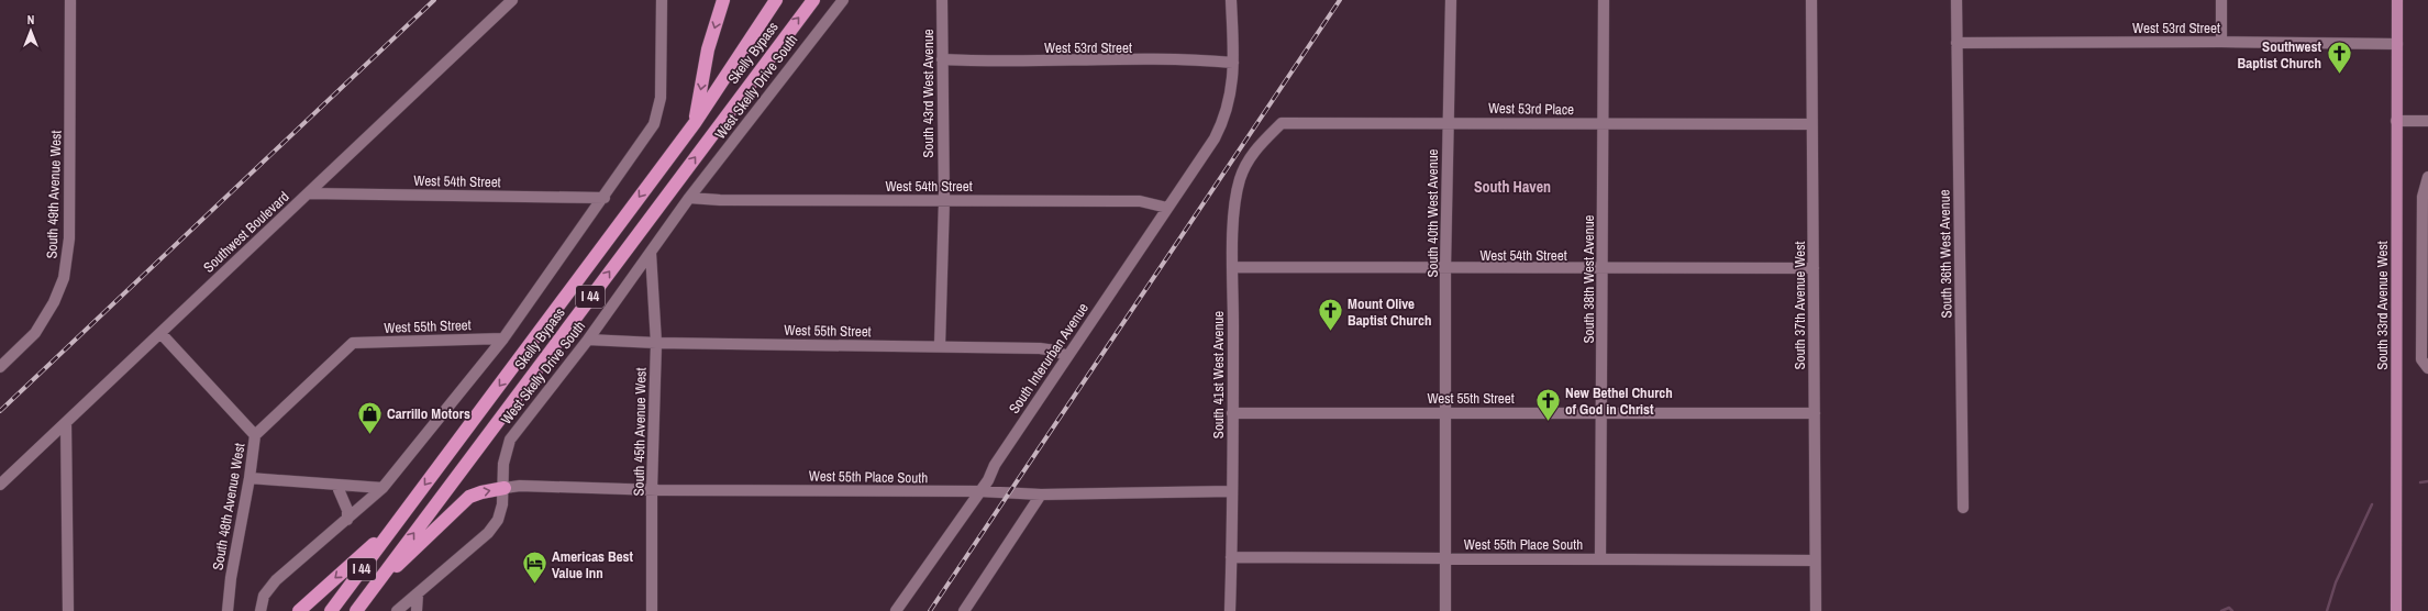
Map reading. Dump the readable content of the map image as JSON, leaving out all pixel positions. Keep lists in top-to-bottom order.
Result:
{
  "streets": {
    "highway": ["Skelly Bypass", "I 44"],
    "main road": ["South 33rd Avenue West"],
    "street": [
      "West 53rd Street",
      "West Skelly Drive South",
      "South 43rd West Avenue",
      "West 53rd Place",
      "West 54th Street",
      "South 49th Avenue West",
      "South 40th West Avenue",
      "Southwest Boulevard",
      "South 36th West Avenue",
      "South 38th West Avenue",
      "South 37th Avenue West",
      "West 55th Street",
      "South Interurban Avenue",
      "South 41st West Avenue",
      "South 45th Avenue West",
      "West 55th Place South",
      "South 48th Avenue West"
    ]
  },
  "crossings": [
    ["West 53rd Street", "South 43rd West Avenue"],
    ["West 53rd Street", "South 36th West Avenue"],
    ["West 53rd Street", "South 33rd Avenue West"],
    ["West 53rd Street", "South Interurban Avenue"],
    ["West Skelly Drive South", "West 54th Street"],
    ["West Skelly Drive South", "West 55th Street"],
    ["West Skelly Drive South", "South 45th Avenue West"],
    ["West Skelly Drive South", "West 55th Place South"],
    ["South 43rd West Avenue", "West 54th Street"],
    ["South 43rd West Avenue", "West 55th Street"],
    ["West 53rd Place", "South 40th West Avenue"],
    ["West 53rd Place", "South 38th West Avenue"],
    ["West 53rd Place", "South 37th Avenue West"],
    ["West 53rd Place", "South 41st West Avenue"],
    ["West 54th Street", "South 40th West Avenue"],
    ["West 54th Street", "Southwest Boulevard"],
    ["West 54th Street", "South 38th West Avenue"],
    ["West 54th Street", "South 37th Avenue West"],
    ["West 54th Street", "South Interurban Avenue"],
    ["West 54th Street", "South 41st West Avenue"],
    ["South 40th West Avenue", "West 55th Street"],
    ["South 40th West Avenue", "West 55th Place South"],
    ["South 38th West Avenue", "West 55th Street"],
    ["South 38th West Avenue", "West 55th Place South"],
    ["South 37th Avenue West", "West 55th Street"],
    ["South 37th Avenue West", "West 55th Place South"],
    ["West 55th Street", "South Interurban Avenue"],
    ["West 55th Street", "South 41st West Avenue"],
    ["West 55th Street", "South 45th Avenue West"],
    ["West 55th Street", "South 48th Avenue West"],
    ["South Interurban Avenue", "West 55th Place South"],
    ["South 41st West Avenue", "West 55th Place South"],
    ["South 45th Avenue West", "West 55th Place South"]
  ],
  "districts": ["South Haven"],
  "places": {
    "church": ["Southwest Baptist Church", "Mount Olive Baptist Church", "New Bethel Church of God in Christ"],
    "shop": ["Carrillo Motors"],
    "hotel": ["Americas Best Value Inn"]
  },
  "north": "top"
}
